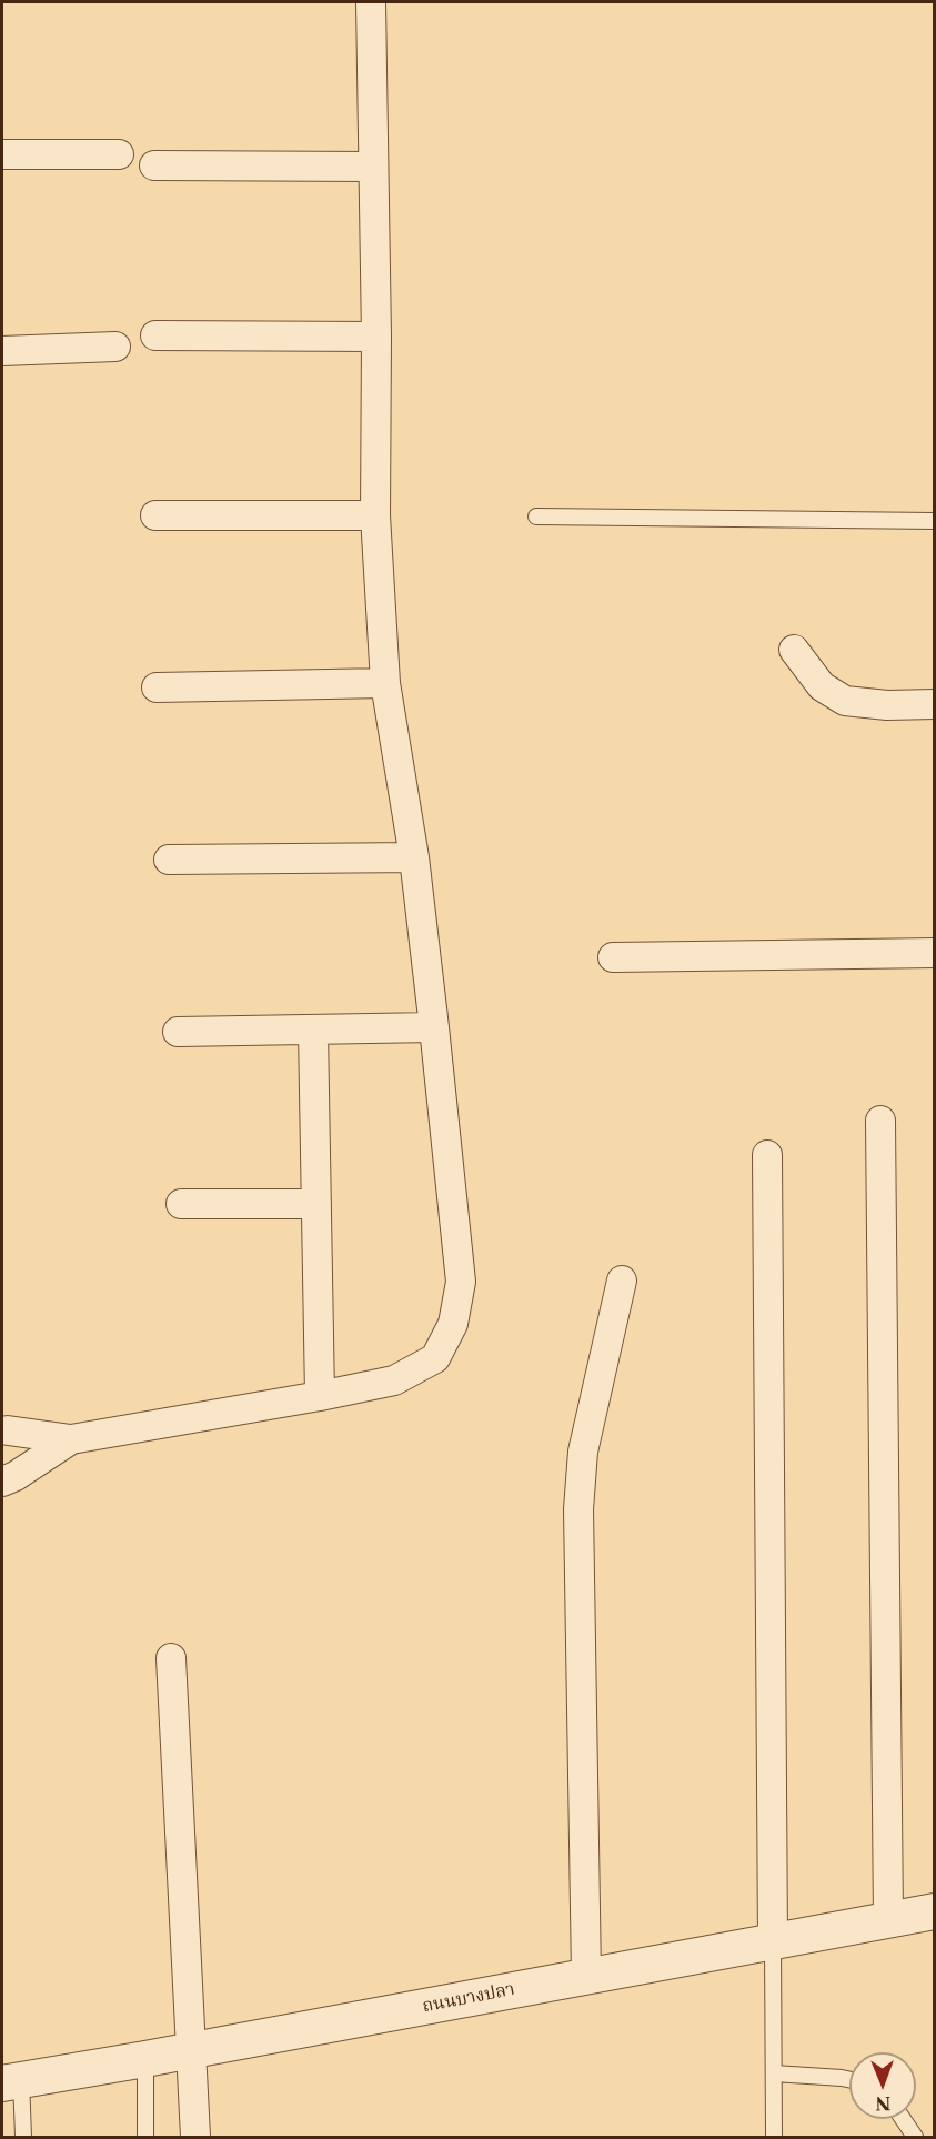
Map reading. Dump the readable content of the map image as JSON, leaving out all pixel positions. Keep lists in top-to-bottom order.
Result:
{
  "streets": {
    "street": ["ถนนบางปลา"]
  },
  "north": "bottom"
}
